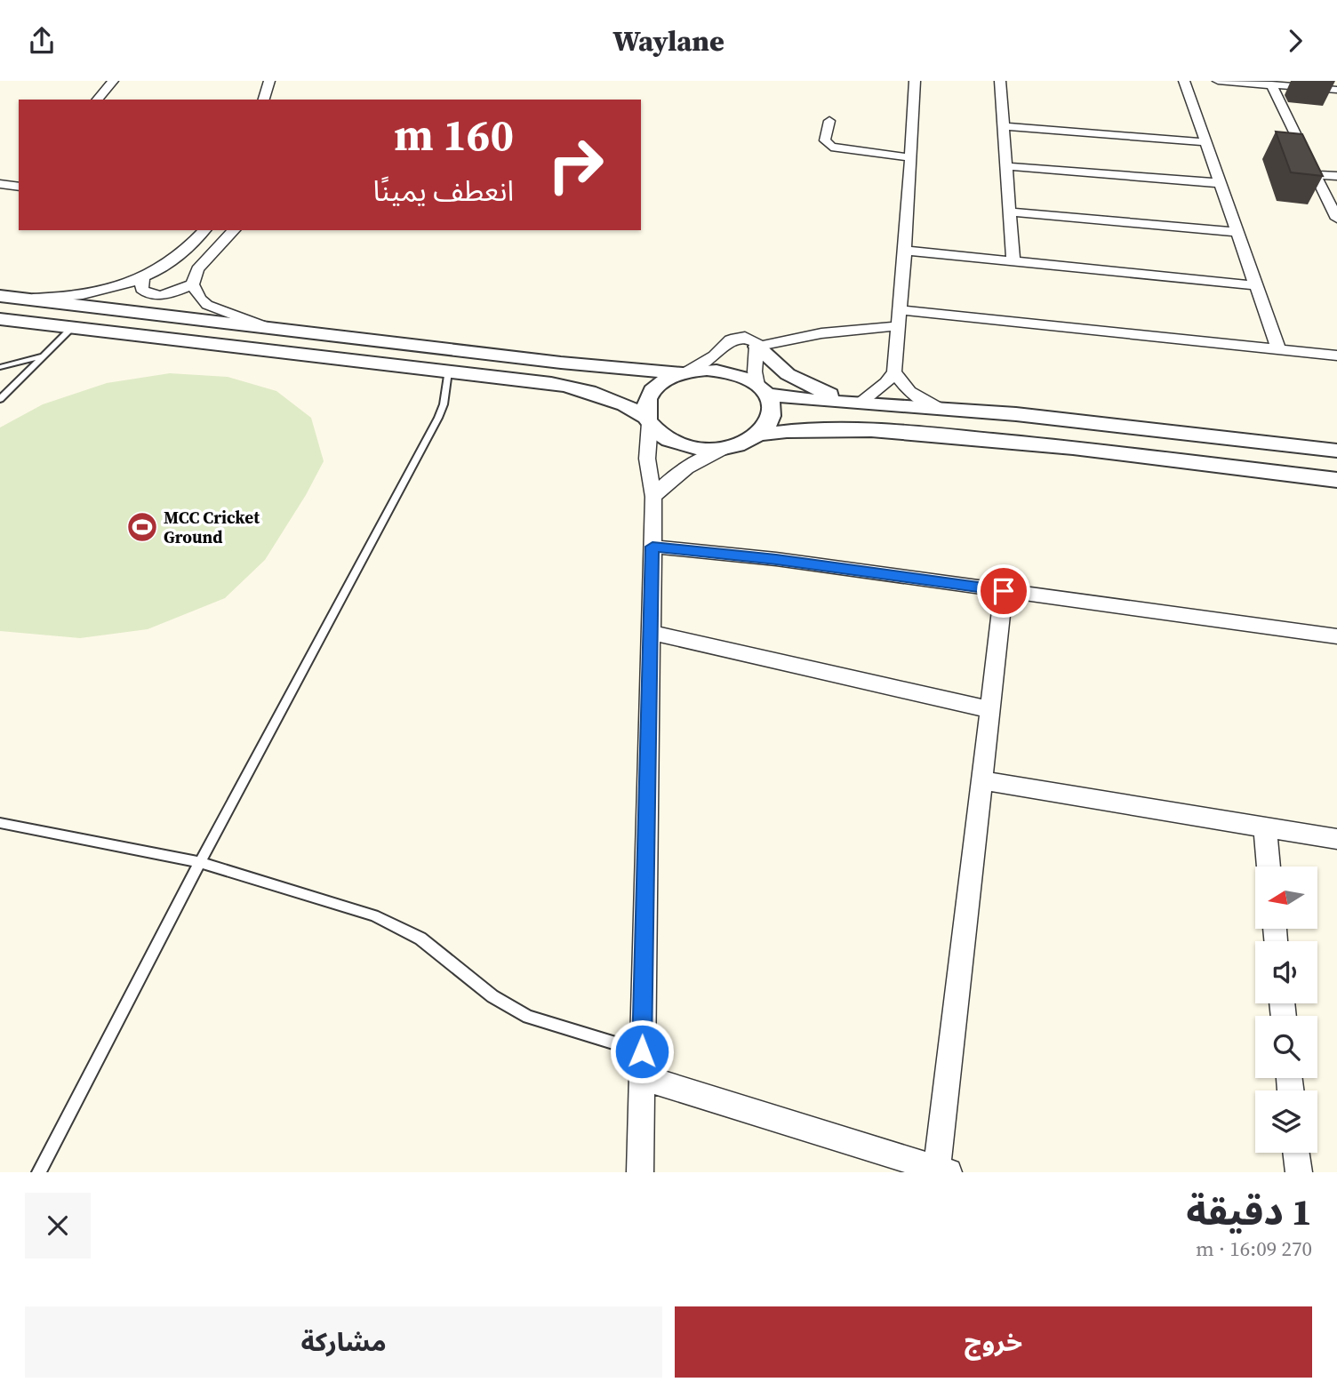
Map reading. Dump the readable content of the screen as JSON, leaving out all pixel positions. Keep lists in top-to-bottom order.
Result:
{
  "places": {
    "sports": ["MCC Cricket Ground"]
  },
  "north": "left",
  "page": {
    "header": "Waylane",
    "turn": ["160 m", "انعطف يمينًا"],
    "heading": ["1 دقيقة", "270 m · 16:09"],
    "buttons": ["خروج", "مشاركة"]
  }
}
